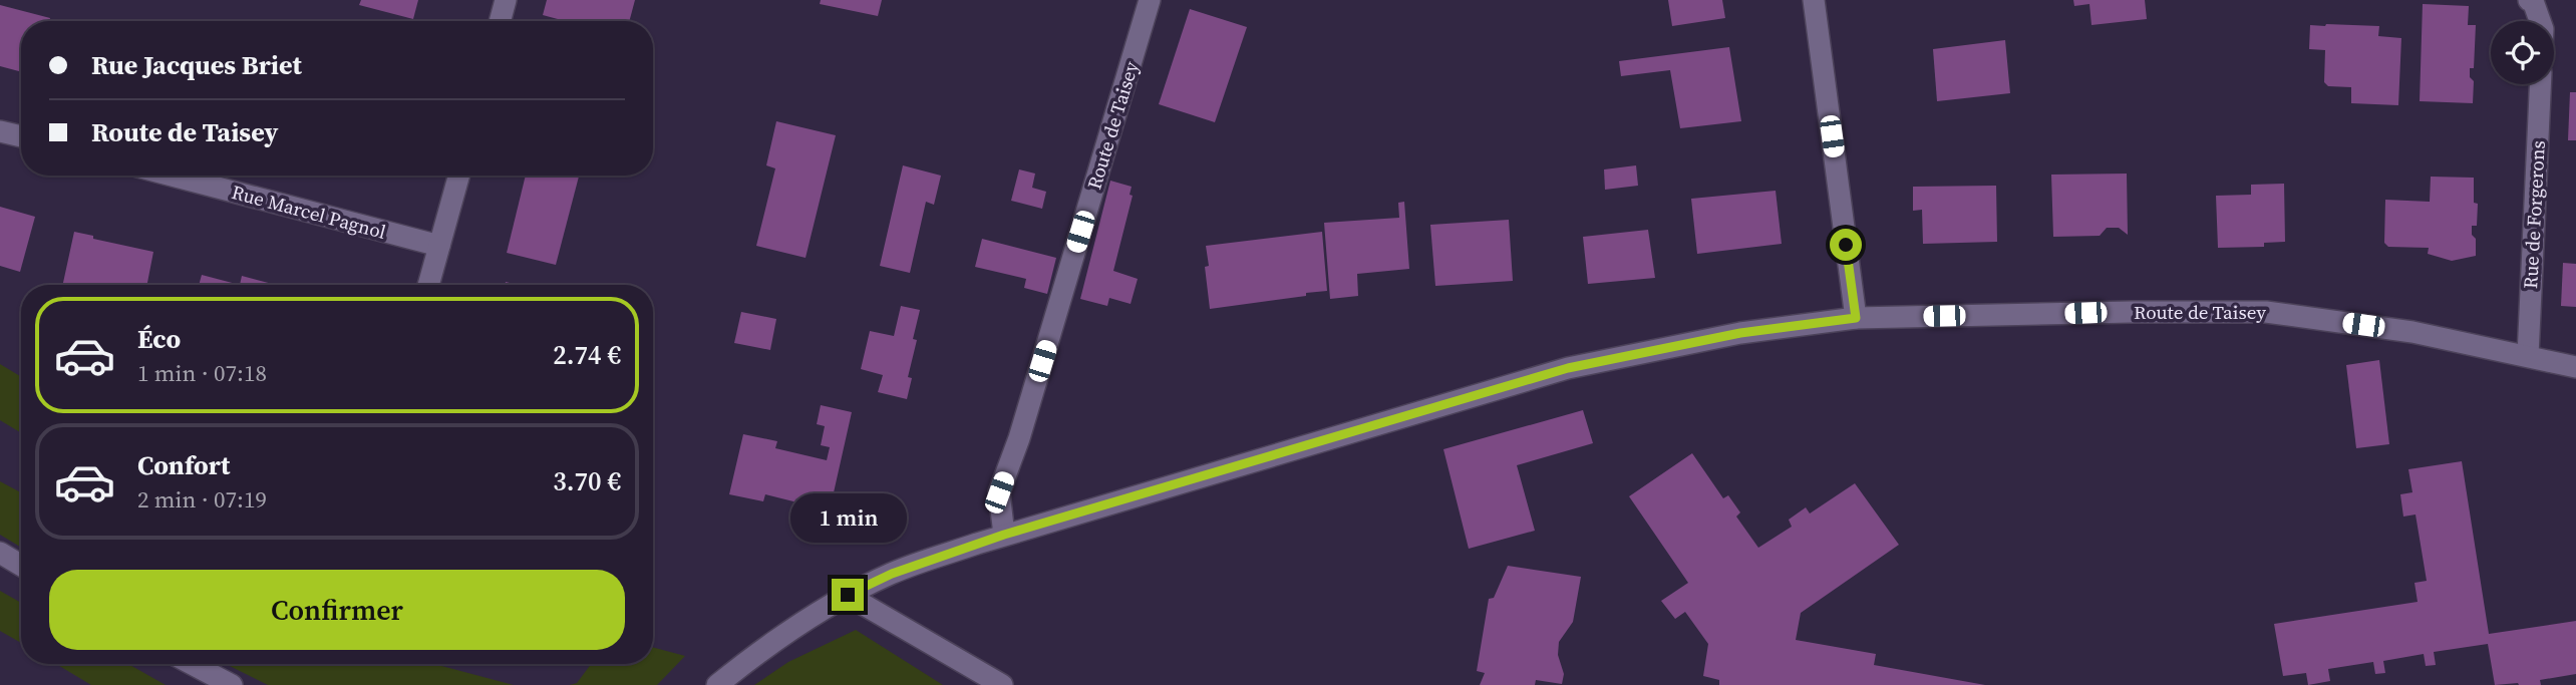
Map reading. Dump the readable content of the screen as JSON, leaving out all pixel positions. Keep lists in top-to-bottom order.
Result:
{
  "streets": {
    "street": ["Route de Taisey", "Rue Marcel Pagnol", "Rue de Forgerons"]
  },
  "crossings": [
    ["Route de Taisey", "Rue de Forgerons"]
  ],
  "page": {
    "banner": ["Rue Jacques Briet", "Route de Taisey"],
    "list": [
      {
        "name": "Éco",
        "note": "1 min · 07:18",
        "value": "2.74 €"
      },
      {
        "name": "Confort",
        "note": "2 min · 07:19",
        "value": "3.70 €"
      }
    ],
    "bubble": "1 min",
    "buttons": "Confirmer"
  }
}
